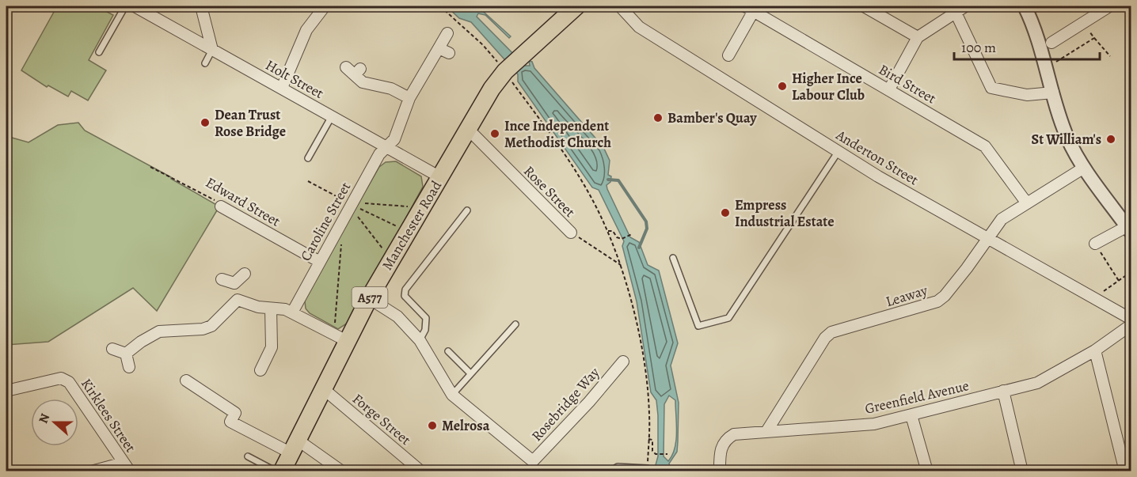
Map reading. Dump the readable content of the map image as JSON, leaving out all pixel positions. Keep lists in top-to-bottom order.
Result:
{
  "streets": {
    "highway": ["Manchester Road", "A577"],
    "street": [
      "Holt Street",
      "Bird Street",
      "Anderton Street",
      "Rose Street",
      "Edward Street",
      "Caroline Street",
      "Leaway",
      "Greenfield Avenue",
      "Rosebridge Way",
      "Kirklees Street",
      "Forge Street"
    ]
  },
  "crossings": [
    ["Holt Street", "Caroline Street"],
    ["Holt Street", "Manchester Road"],
    ["Bird Street", "Leaway"],
    ["Anderton Street", "Leaway"],
    ["Rose Street", "Manchester Road"],
    ["Edward Street", "Caroline Street"],
    ["Manchester Road", "Rosebridge Way"],
    ["Manchester Road", "Forge Street"],
    ["Leaway", "Greenfield Avenue"]
  ],
  "places": [
    "Higher Ince Labour Club",
    "Bamber's Quay",
    "Dean Trust Rose Bridge",
    "Ince Independent Methodist Church",
    "St William's",
    "Empress Industrial Estate",
    "Melrosa"
  ],
  "scale_bar": "100 m",
  "north": "left"
}
